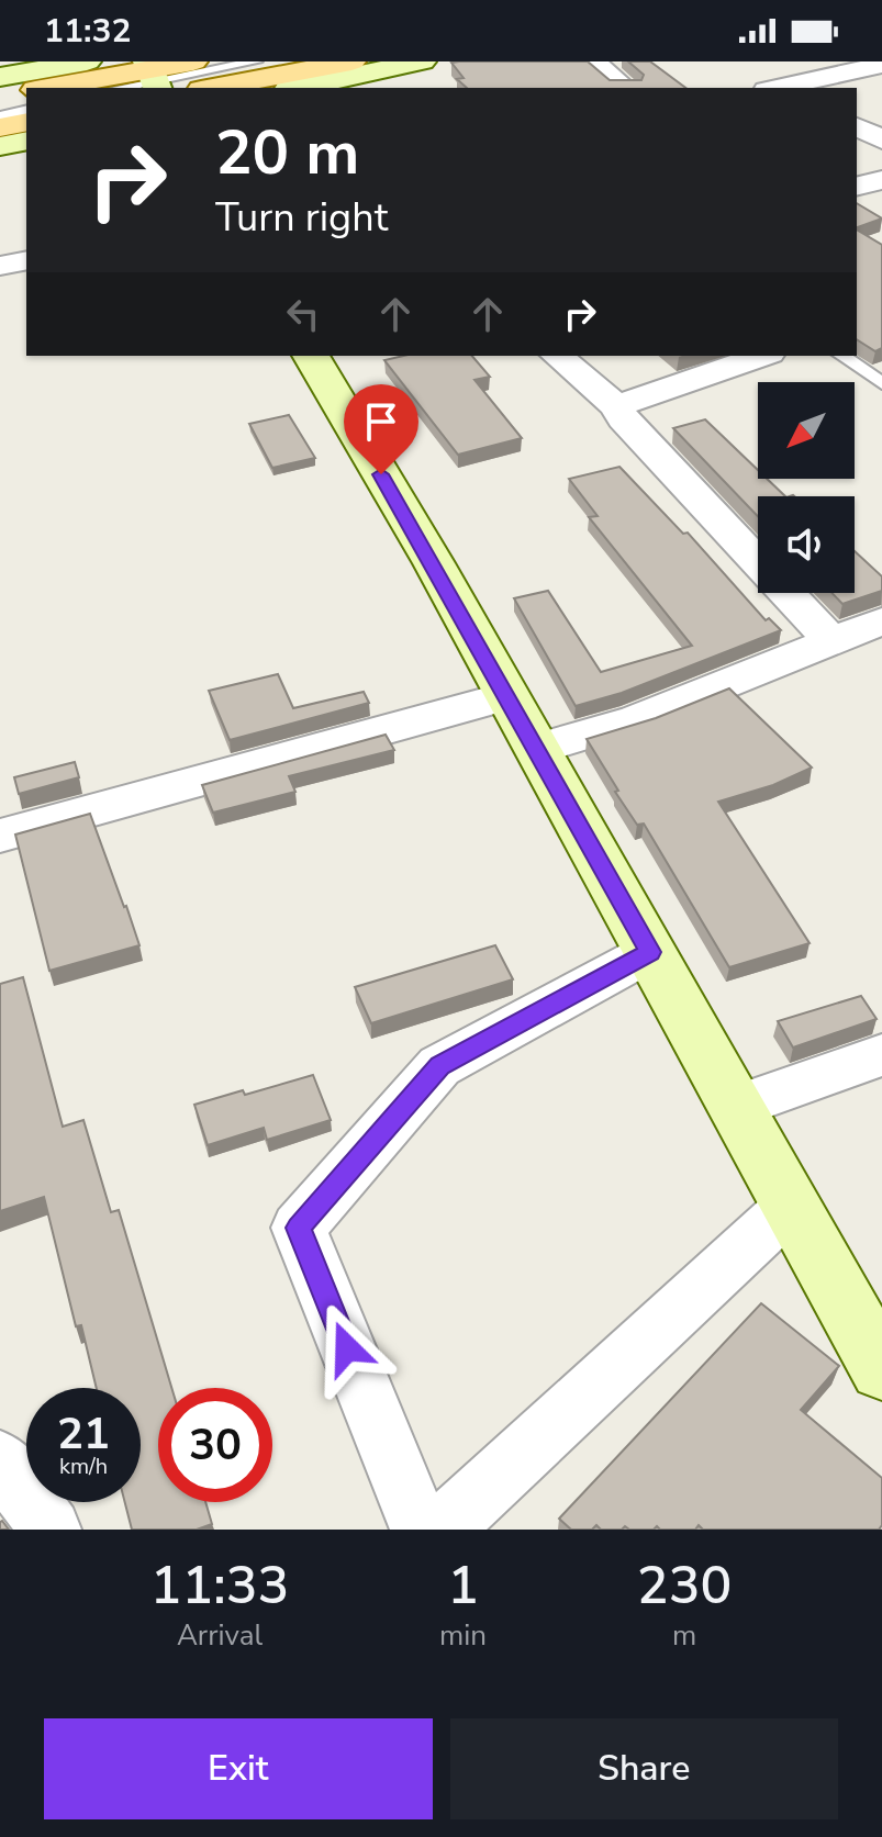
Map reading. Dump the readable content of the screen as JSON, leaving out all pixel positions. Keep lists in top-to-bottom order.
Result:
{
  "north": "bottom left",
  "page": {
    "status": "11:32",
    "turn": ["20 m", "Turn right"],
    "speed": "21 km/h",
    "limit": "30",
    "eta": [
      "11:33",
      "Arrival",
      "1",
      "min",
      "230",
      "m"
    ],
    "buttons": ["Exit", "Share"]
  }
}
